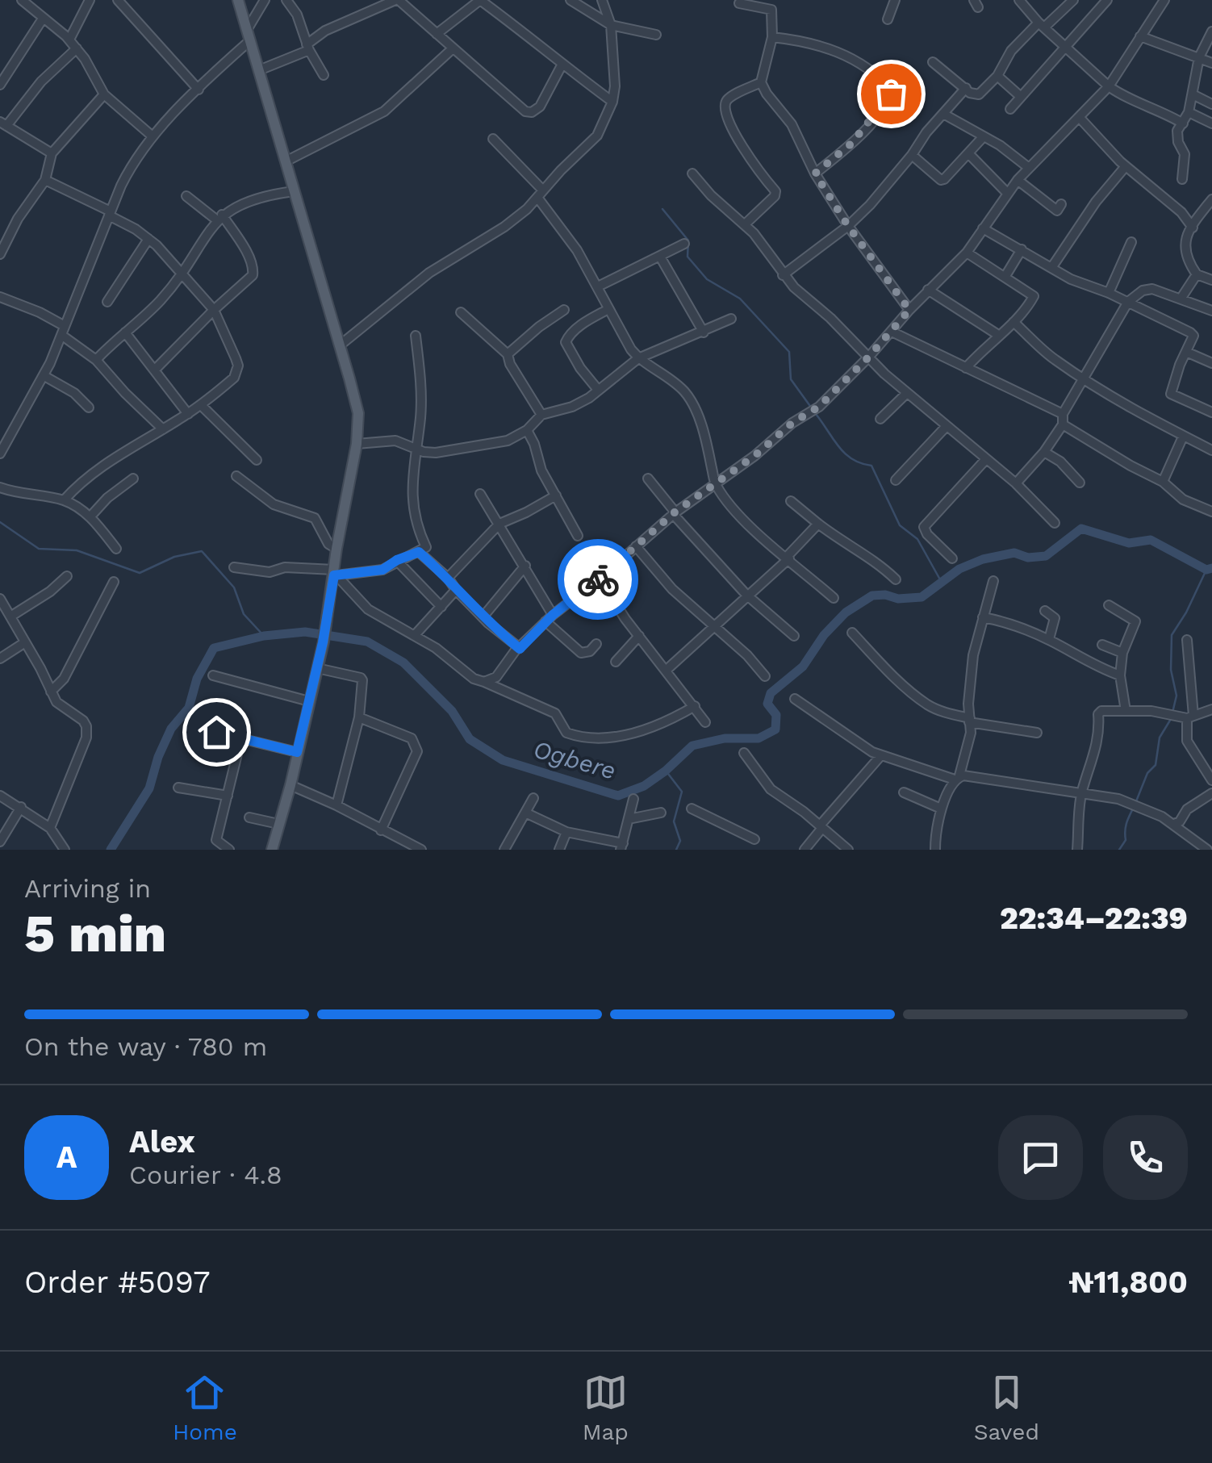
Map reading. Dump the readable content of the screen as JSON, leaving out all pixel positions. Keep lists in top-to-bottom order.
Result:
{
  "water": ["Ogbere"],
  "page": {
    "heading": ["5 min", "Arriving in", "22:34–22:39"],
    "panel": [
      "Alex",
      "Courier · 4.8",
      "Order #5097",
      "₦11,800"
    ],
    "bar": "On the way · 780 m",
    "round": "A",
    "tabs": ["Home", "Map", "Saved"]
  }
}
